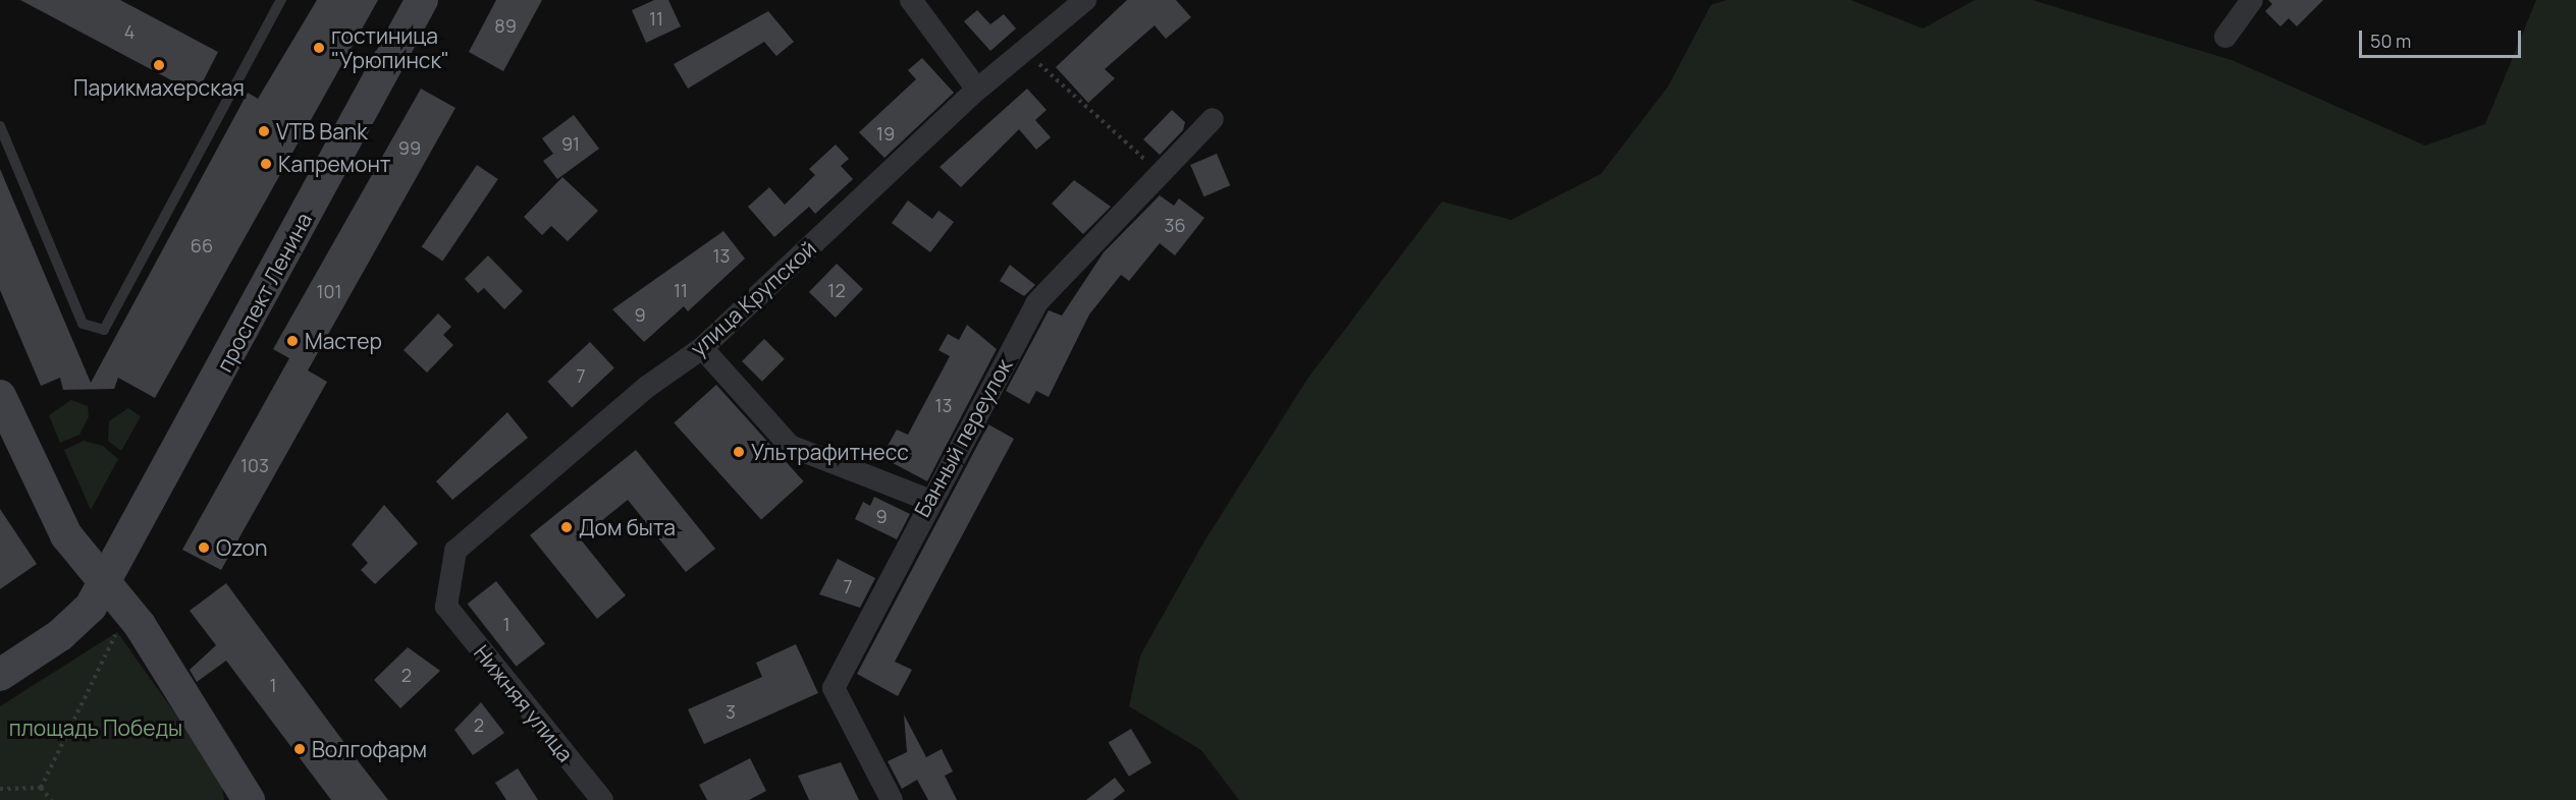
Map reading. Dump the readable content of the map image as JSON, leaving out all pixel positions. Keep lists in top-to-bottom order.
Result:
{
  "streets": {
    "main road": ["проспект Ленина"],
    "street": ["улица Крупской", "Банный переулок", "Нижняя улица"]
  },
  "crossings": [
    ["улица Крупской", "Нижняя улица"]
  ],
  "parks": ["площадь Победы"],
  "places": [
    "гостиница \"Урюпинск\"",
    "Парикмахерская",
    "VTB Bank",
    "Капремонт",
    "Мастер",
    "Ультрафитнесс",
    "Дом быта",
    "Ozon",
    "Волгофарм"
  ],
  "house_numbers": [
    "11",
    "89",
    "4",
    "19",
    "91",
    "99",
    "36",
    "66",
    "13",
    "11",
    "12",
    "101",
    "9",
    "7",
    "13",
    "103",
    "9",
    "7",
    "1",
    "2",
    "1",
    "3",
    "2"
  ],
  "scale_bar": "50 m"
}
